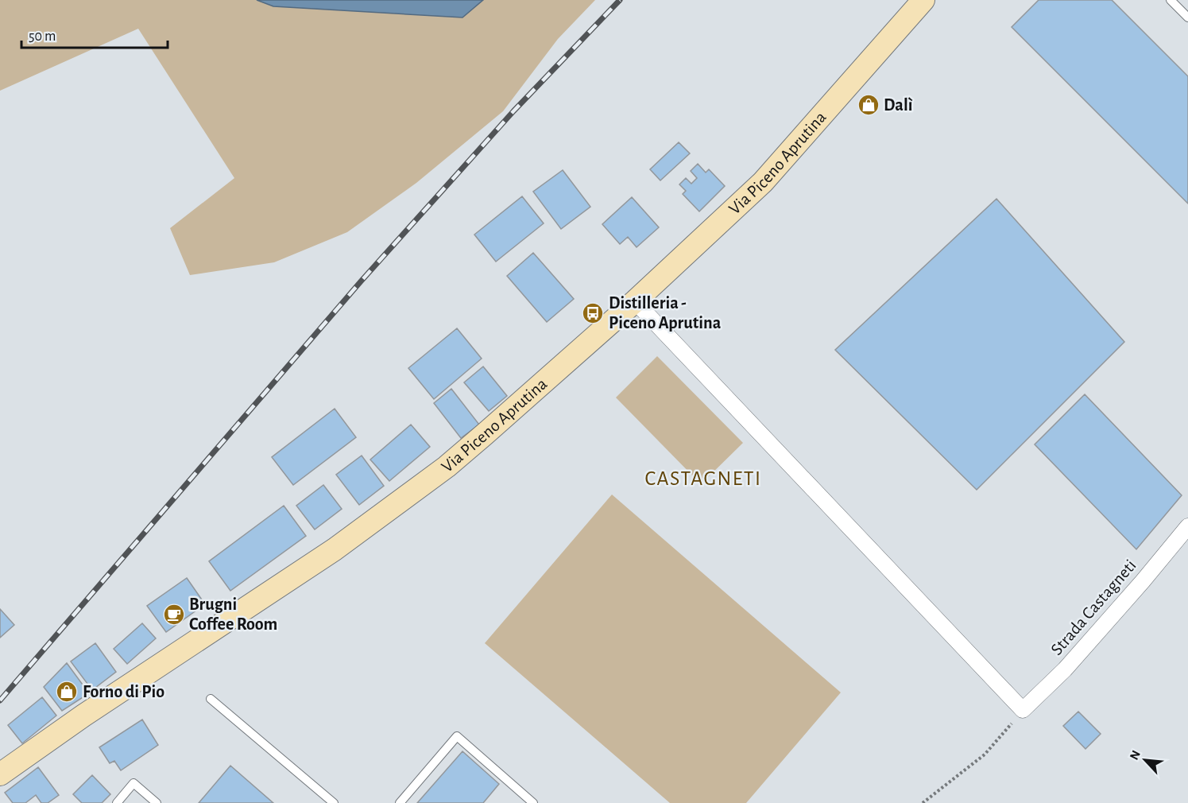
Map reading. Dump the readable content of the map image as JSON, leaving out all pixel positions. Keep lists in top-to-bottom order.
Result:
{
  "streets": {
    "main road": ["Via Piceno Aprutina"],
    "street": ["Strada Castagneti"]
  },
  "districts": ["CASTAGNETI"],
  "places": {
    "shop": ["Dalì", "Forno di Pio"],
    "bus stop": ["Distilleria - Piceno Aprutina"],
    "cafe": ["Brugni Coffee Room"]
  },
  "scale_bar": "50 m",
  "north": "top left"
}
